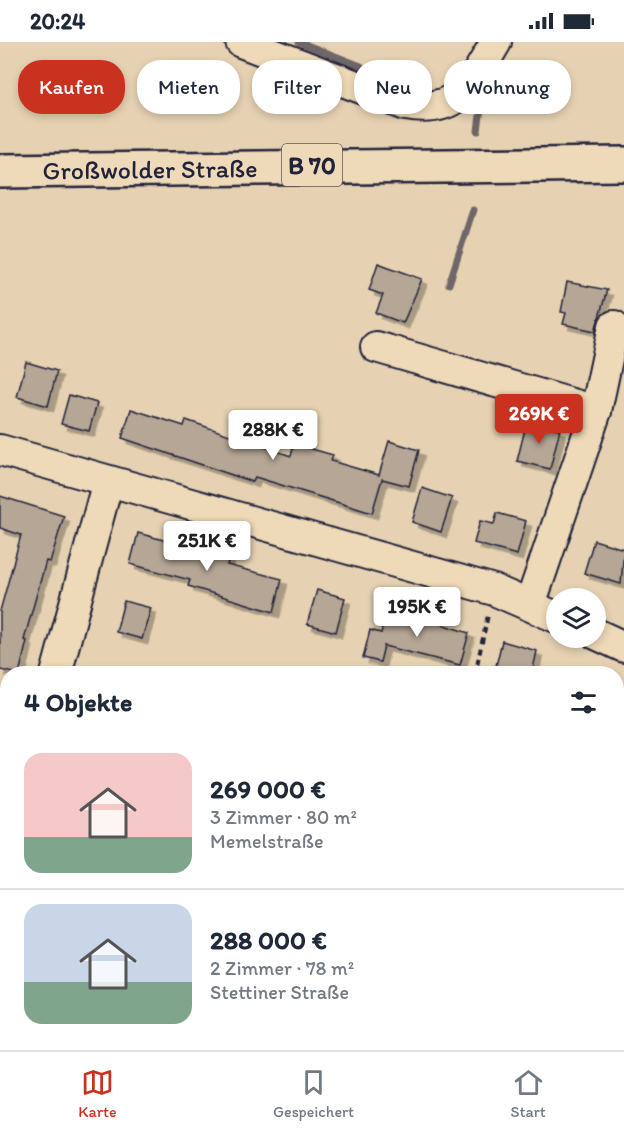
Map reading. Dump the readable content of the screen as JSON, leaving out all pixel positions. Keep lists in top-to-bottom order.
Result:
{
  "streets": {
    "main road": ["B 70", "Großwolder Straße"]
  },
  "page": {
    "status": "20:24",
    "chip": [
      "Kaufen",
      "Mieten",
      "Filter",
      "Neu",
      "Wohnung"
    ],
    "price": [
      "269K €",
      "288K €",
      "251K €",
      "195K €"
    ],
    "heading": "4 Objekte",
    "list": [
      {
        "name": "269 000 €",
        "note": "3 Zimmer · 80 m² · Memelstraße"
      },
      {
        "name": "288 000 €",
        "note": "2 Zimmer · 78 m² · Stettiner Straße"
      }
    ],
    "tabs": ["Karte", "Gespeichert", "Start"]
  }
}
